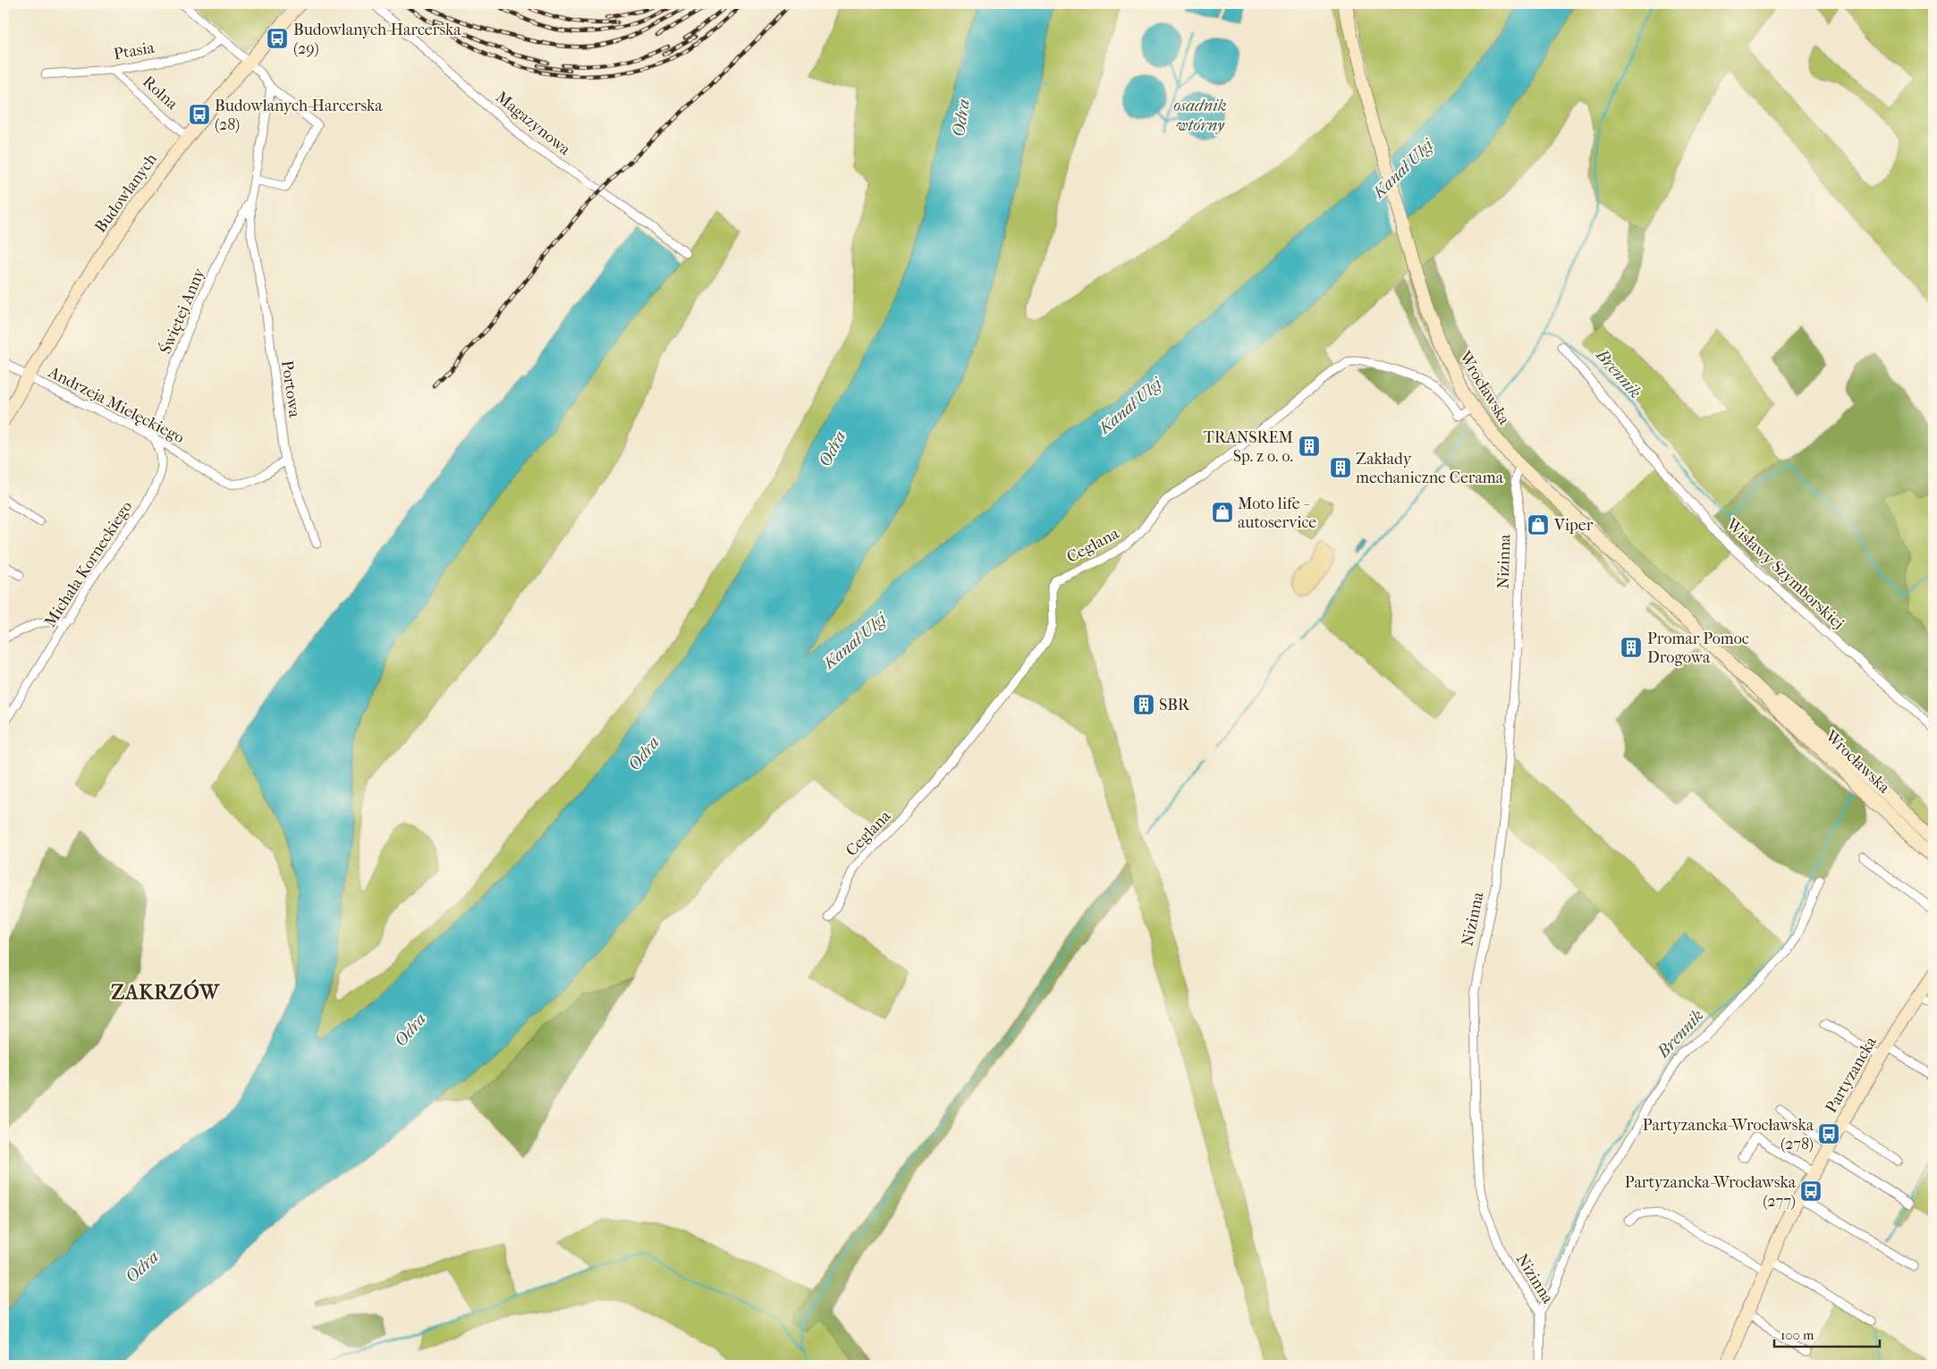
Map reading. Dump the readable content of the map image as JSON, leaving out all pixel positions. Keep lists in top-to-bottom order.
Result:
{
  "streets": {
    "main road": ["Budowlanych", "Wrocławska", "Partyzancka"],
    "street": [
      "Ptasia",
      "Rolna",
      "Magazynowa",
      "Świętej Anny",
      "Portowa",
      "Andrzeja Mielęckiego",
      "Ceglana",
      "Nizinna",
      "Michała Korneckiego",
      "Wisławy Szymborskiej"
    ]
  },
  "crossings": [
    ["Ptasia", "Rolna"],
    ["Rolna", "Budowlanych"],
    ["Budowlanych", "Andrzeja Mielęckiego"],
    ["Świętej Anny", "Portowa"],
    ["Świętej Anny", "Andrzeja Mielęckiego"],
    ["Świętej Anny", "Michała Korneckiego"],
    ["Wrocławska", "Ceglana"],
    ["Wrocławska", "Nizinna"],
    ["Portowa", "Andrzeja Mielęckiego"],
    ["Andrzeja Mielęckiego", "Michała Korneckiego"]
  ],
  "districts": ["ZAKRZÓW"],
  "water": [
    "osadnik wtórny",
    "Odra",
    "Kanał Ulgi",
    "Brennik"
  ],
  "places": {
    "bus stop": [
      "Budowlanych-Harcerska (29)",
      "Budowlanych-Harcerska (28)",
      "Partyzancka-Wrocławska (278)",
      "Partyzancka-Wrocławska (277)"
    ],
    "building": [
      "TRANSREM Sp. z o. o.",
      "Zakłady mechaniczne Cerama",
      "Promar Pomoc Drogowa",
      "SBR"
    ],
    "shop": ["Moto life - autoservice", "Viper"]
  },
  "scale_bar": "100 m"
}
